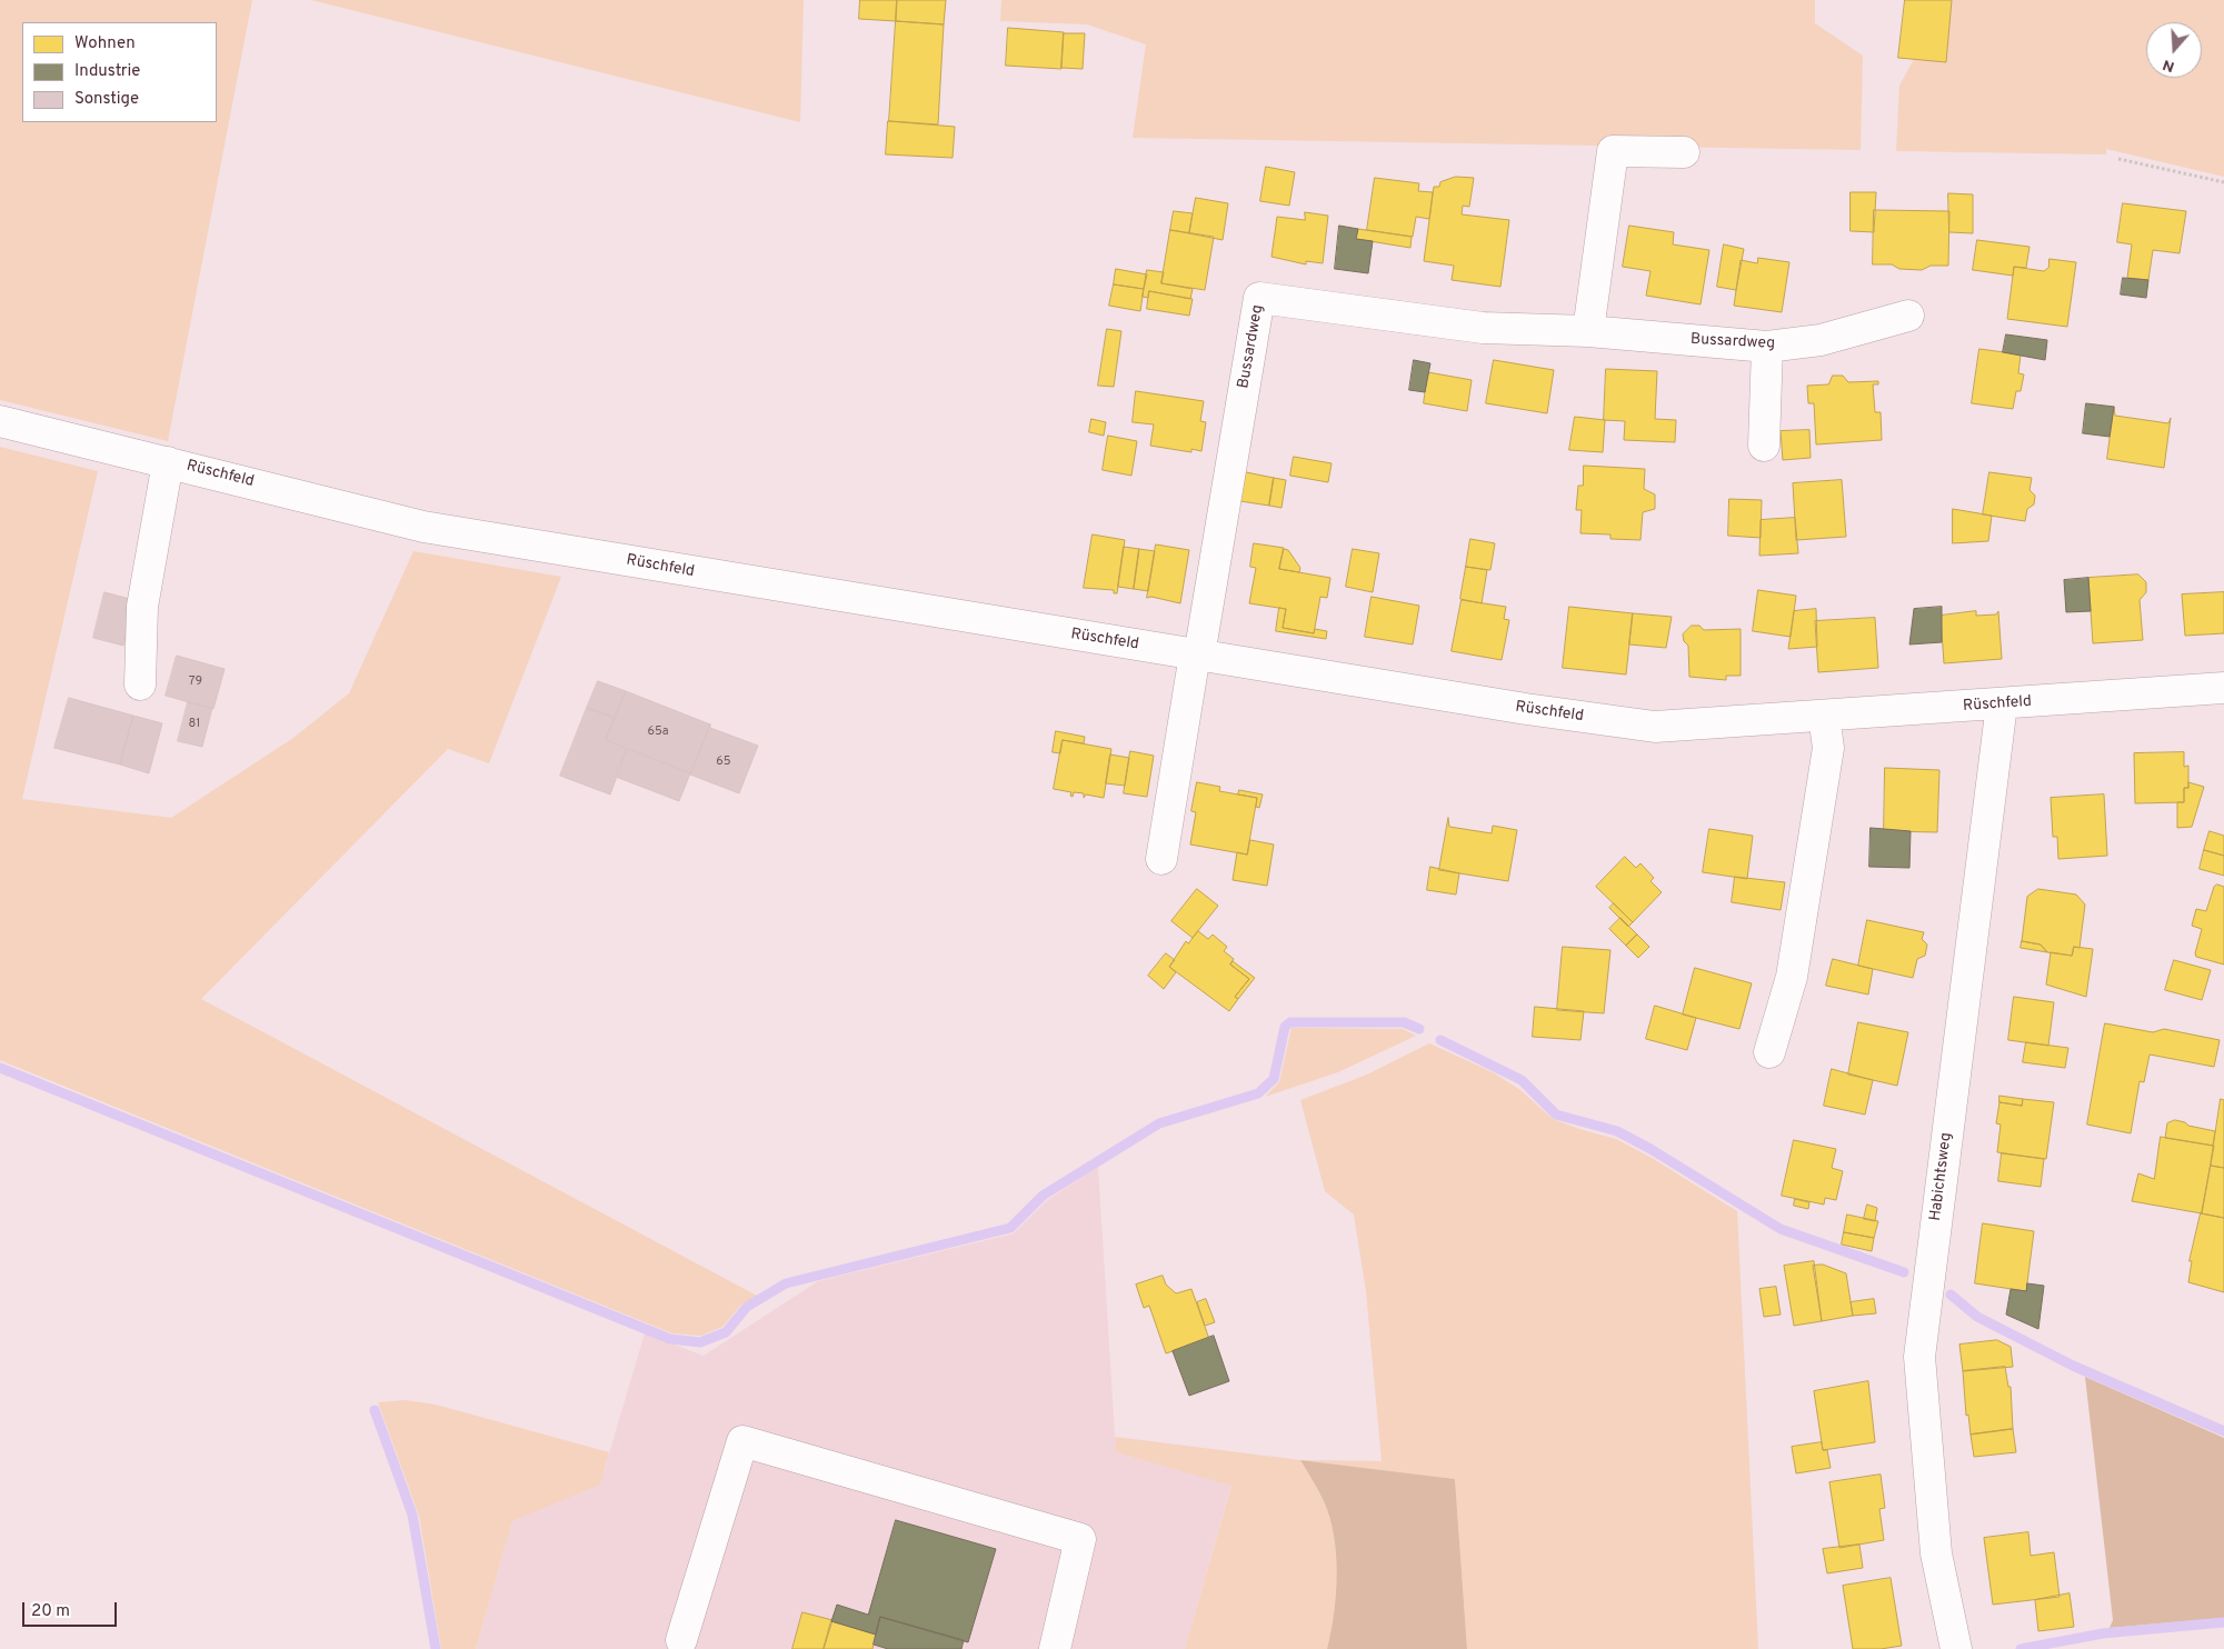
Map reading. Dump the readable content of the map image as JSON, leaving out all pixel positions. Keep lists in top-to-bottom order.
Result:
{
  "streets": {
    "street": ["Bussardweg", "Rüschfeld", "Habichtsweg"]
  },
  "crossings": [
    ["Bussardweg", "Rüschfeld"],
    ["Rüschfeld", "Habichtsweg"]
  ],
  "house_numbers": [
    "79",
    "81",
    "65a",
    "65"
  ],
  "legend": ["Wohnen", "Industrie", "Sonstige"],
  "scale_bar": "20 m",
  "north": "bottom"
}
